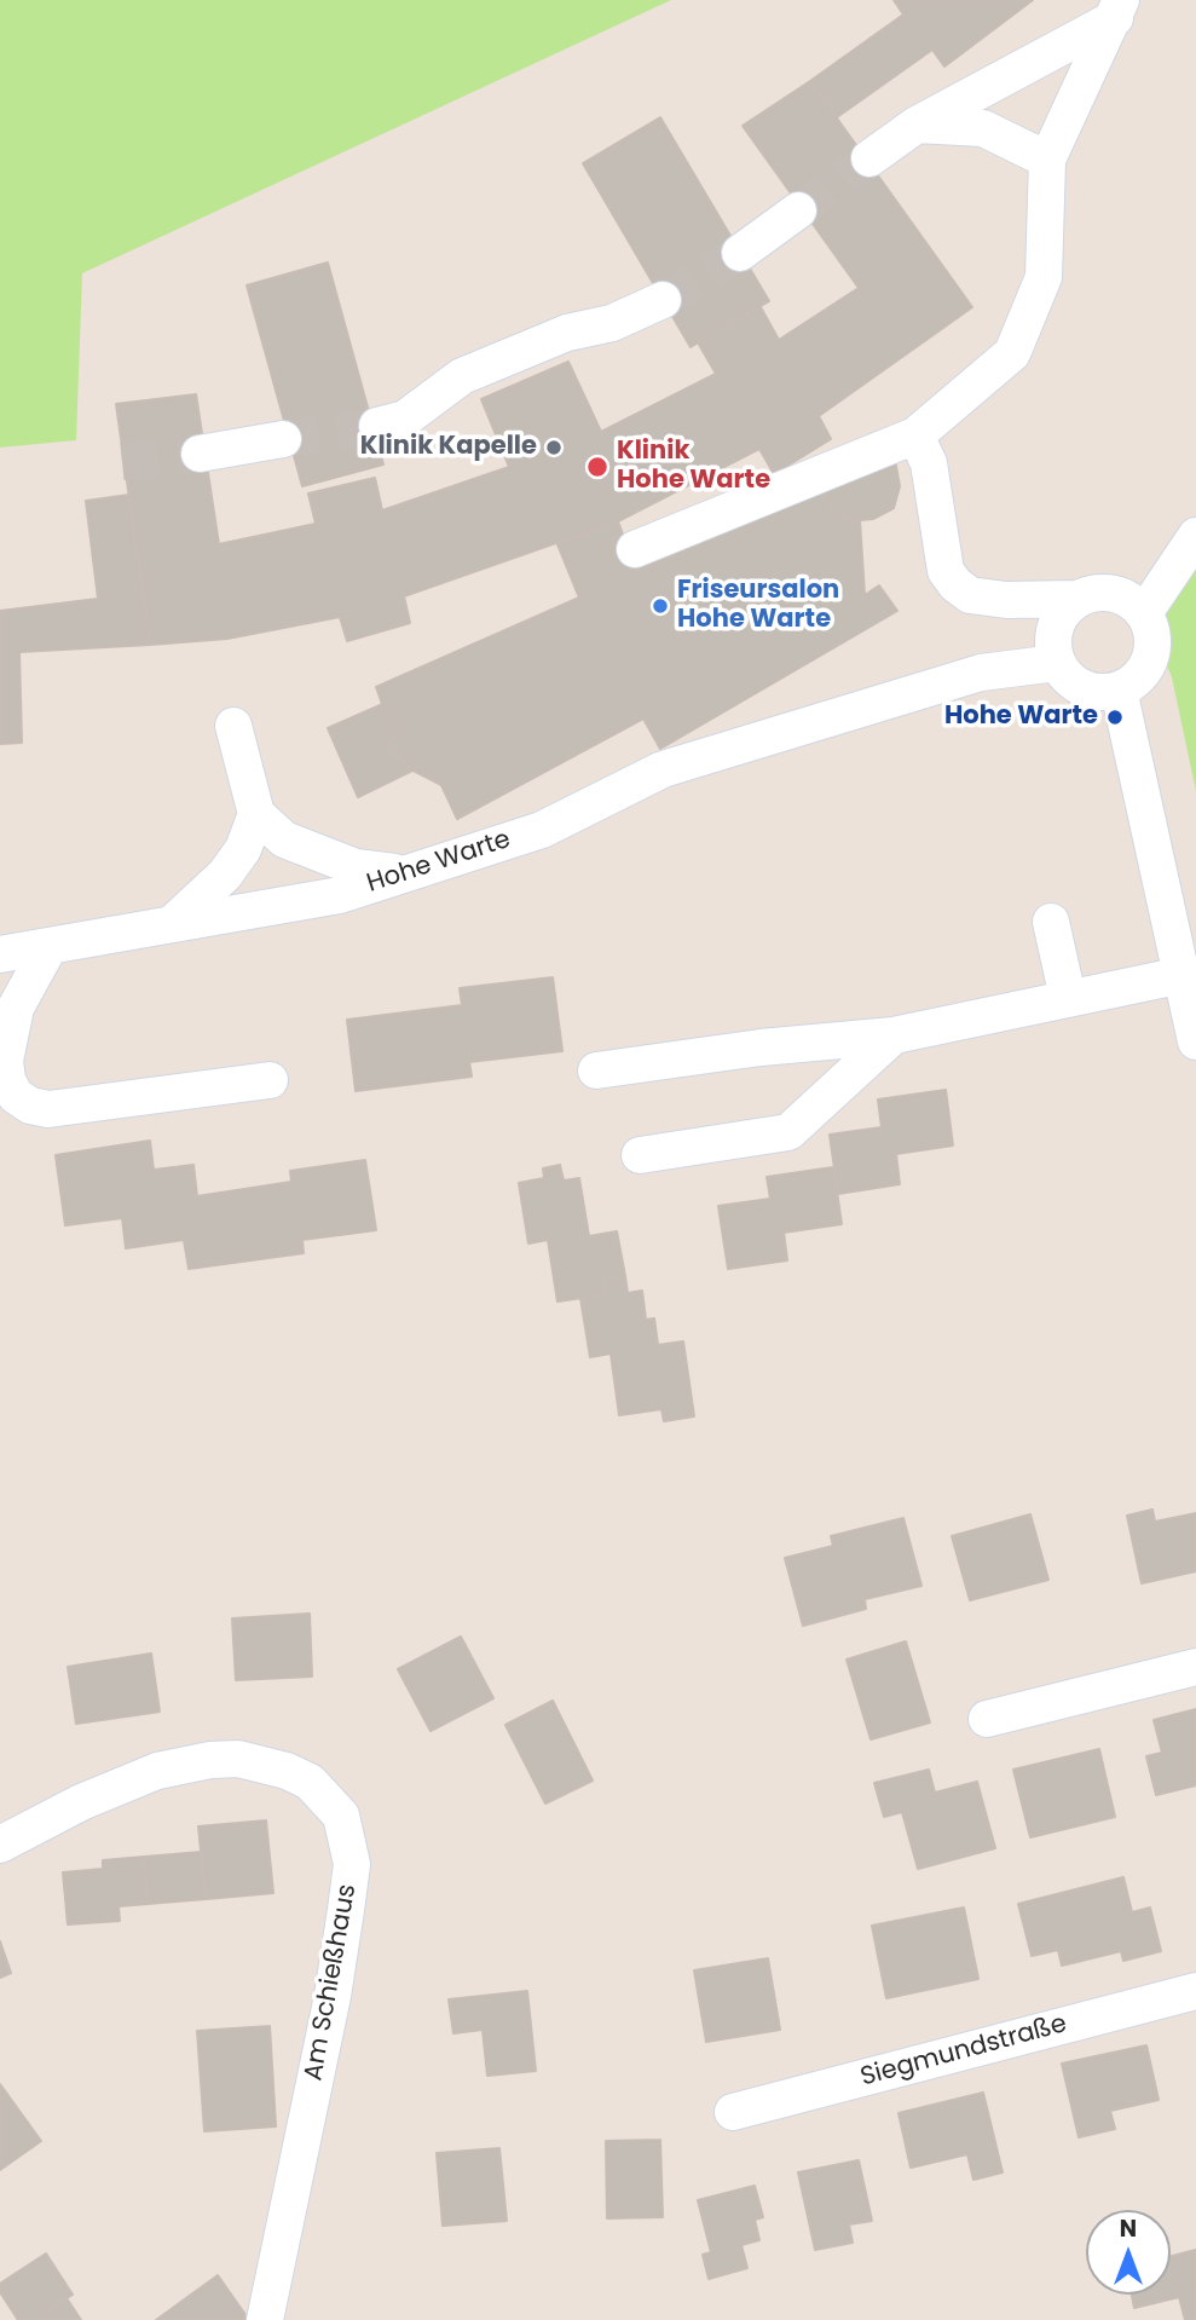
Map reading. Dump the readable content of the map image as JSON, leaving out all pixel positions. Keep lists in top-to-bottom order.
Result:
{
  "streets": {
    "street": ["Hohe Warte", "Am Schießhaus", "Siegmundstraße"]
  },
  "places": [
    "Klinik Kapelle",
    "Klinik Hohe Warte",
    "Friseursalon Hohe Warte",
    "Hohe Warte"
  ],
  "north": "top"
}
